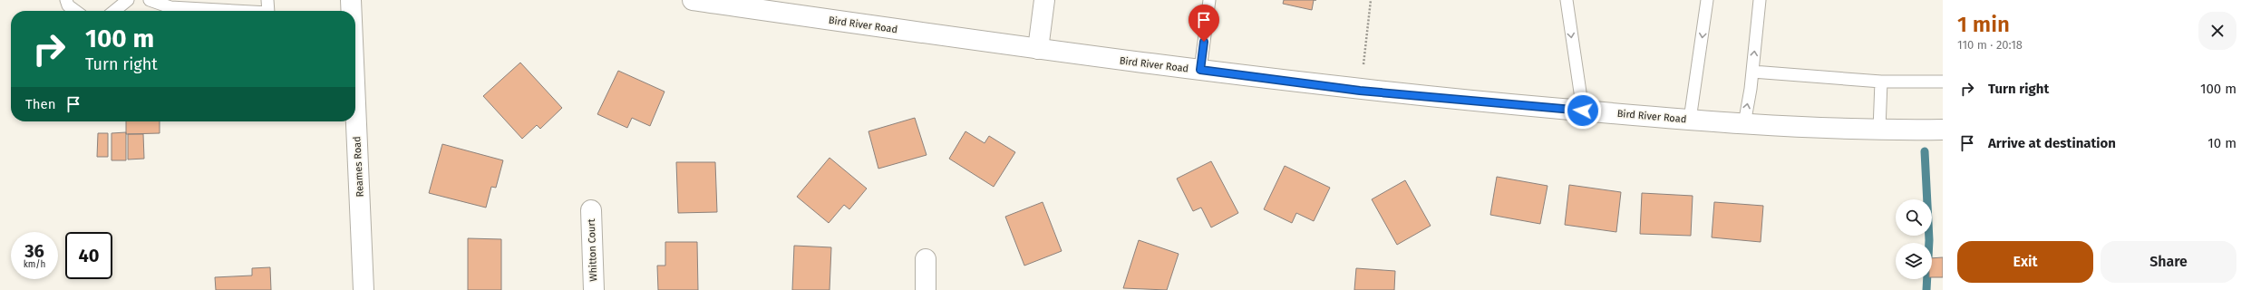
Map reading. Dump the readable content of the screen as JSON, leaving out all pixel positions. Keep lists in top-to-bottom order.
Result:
{
  "streets": {
    "street": ["Bird River Road", "Reames Road", "Whitton Court"]
  },
  "page": {
    "heading": ["1 min", "110 m · 20:18"],
    "turn": ["100 m", "Turn right"],
    "list": [
      {
        "name": "Turn right",
        "value": "100 m"
      },
      {
        "name": "Arrive at destination",
        "value": "10 m"
      }
    ],
    "then": "Then",
    "speed": "36 km/h",
    "limit": "40",
    "buttons": ["Exit", "Share"]
  }
}
